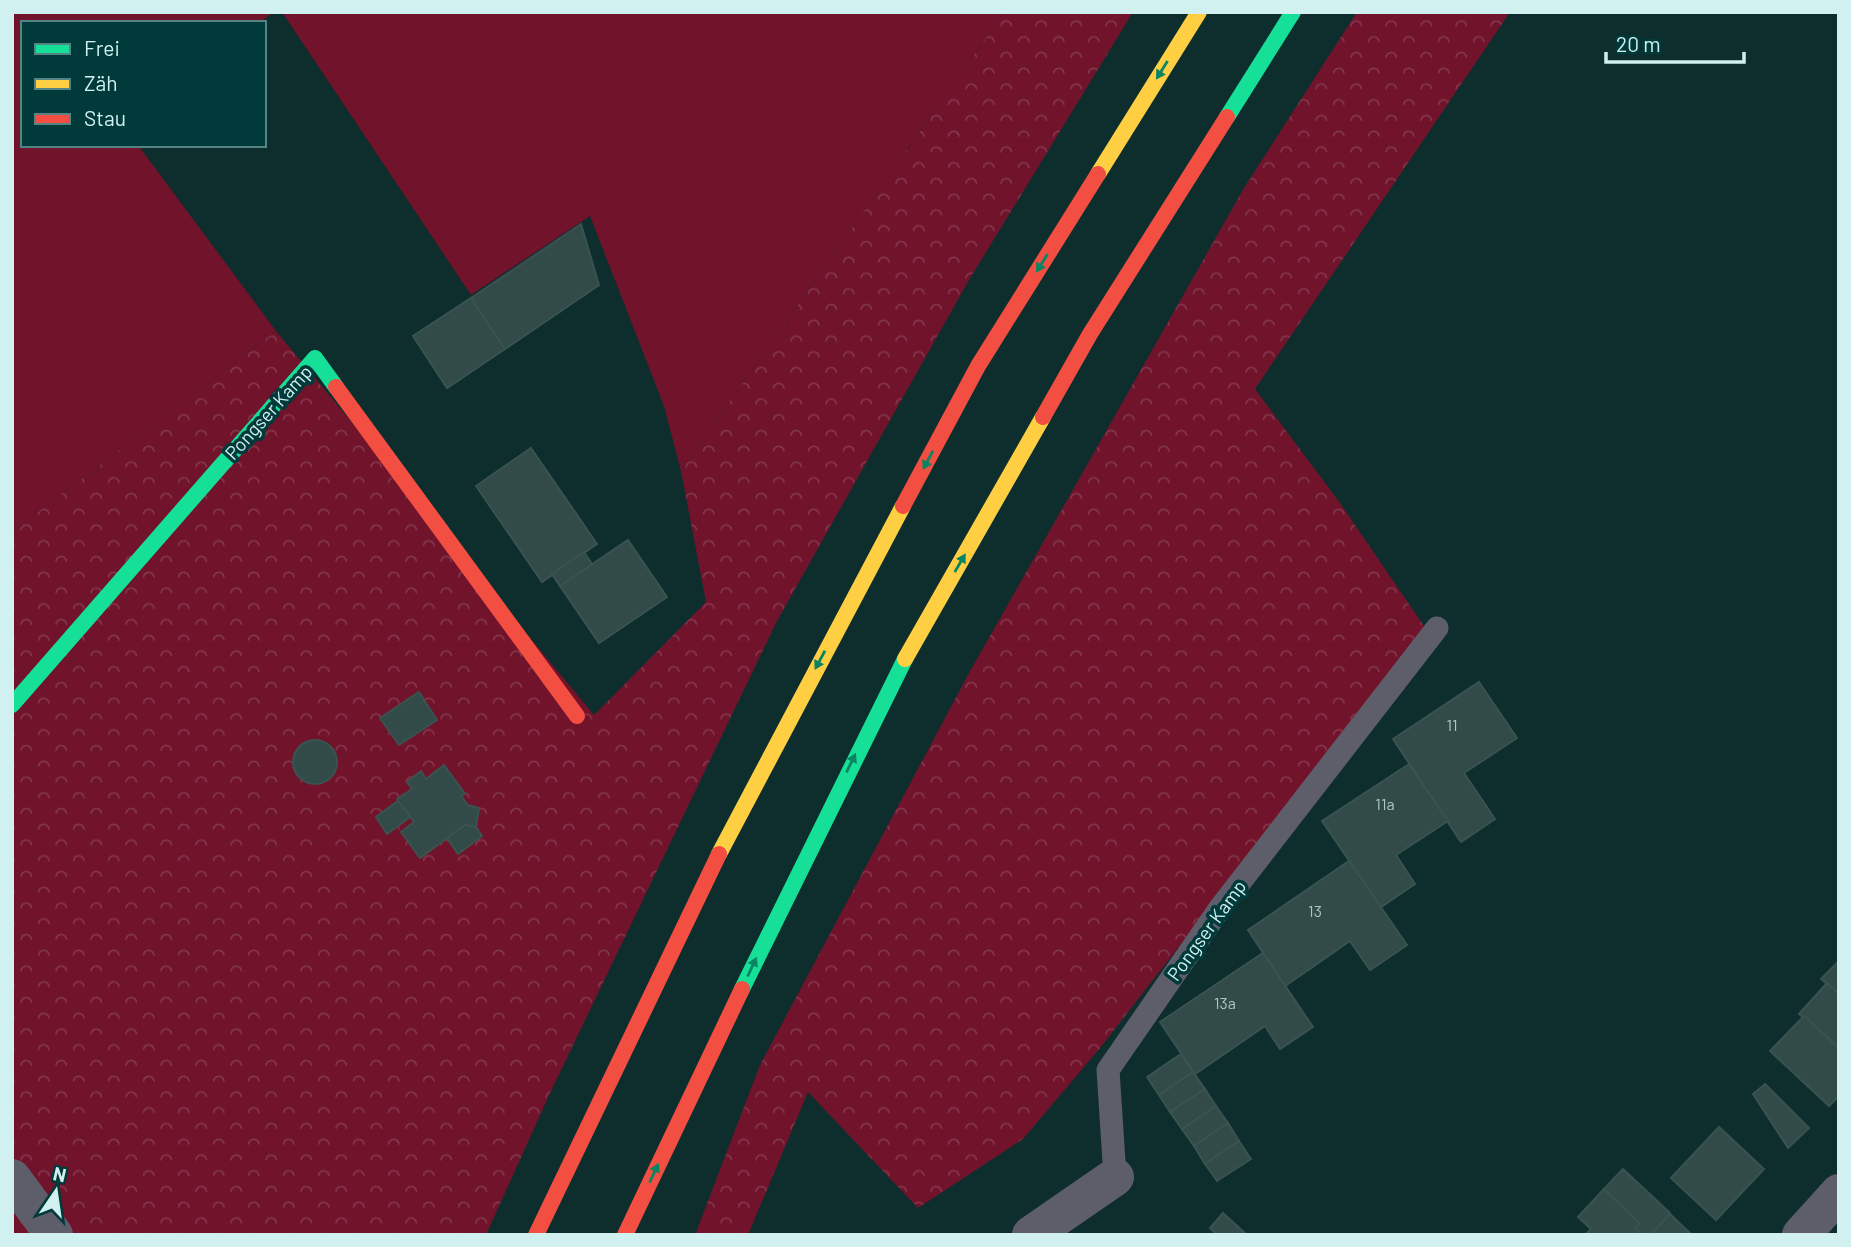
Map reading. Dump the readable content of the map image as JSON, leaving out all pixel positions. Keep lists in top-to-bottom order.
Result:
{
  "streets": {
    "main road": ["Pongser Kamp"]
  },
  "house_numbers": [
    "11",
    "11a",
    "13",
    "13a"
  ],
  "legend": ["Frei", "Zäh", "Stau"],
  "scale_bar": "20 m",
  "north": "top"
}
